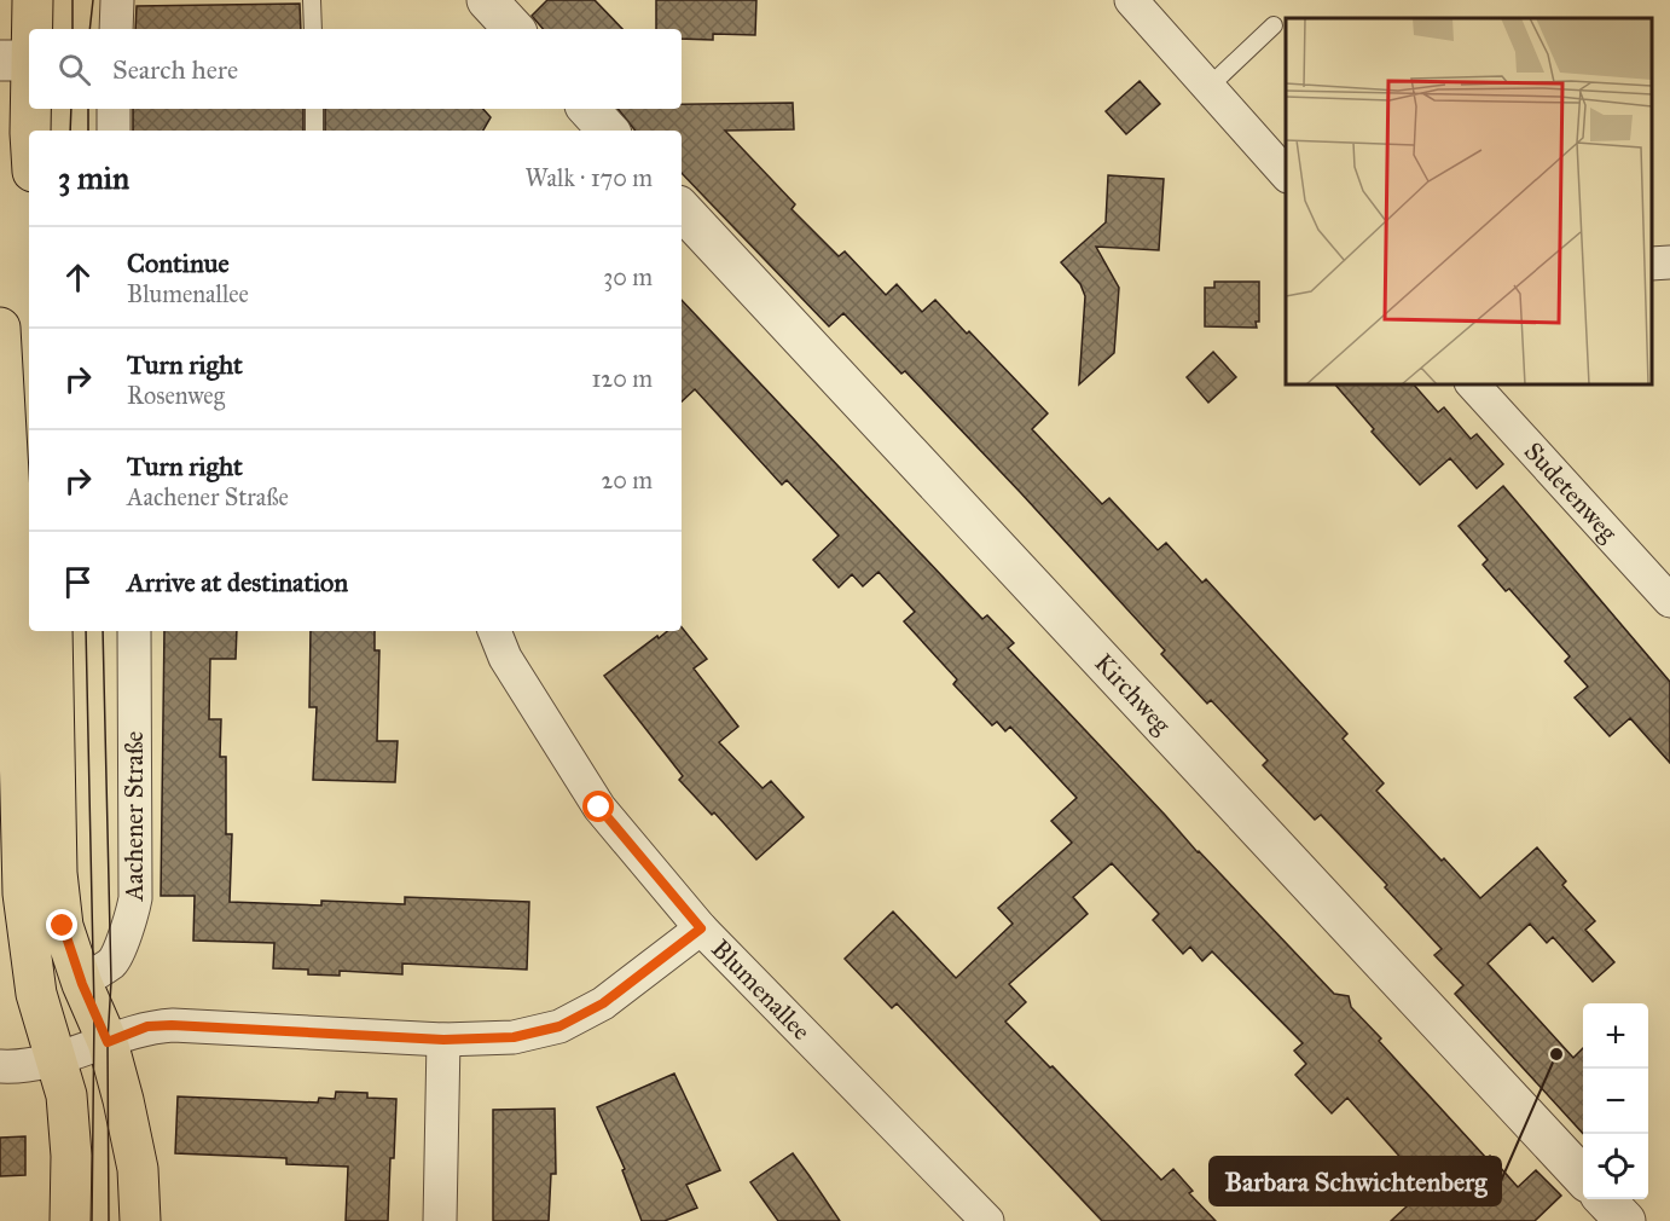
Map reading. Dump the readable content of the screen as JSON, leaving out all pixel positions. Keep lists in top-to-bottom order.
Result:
{
  "streets": {
    "street": [
      "Sudetenweg",
      "Kirchweg",
      "Aachener Straße",
      "Blumenallee"
    ]
  },
  "places": ["Barbara Schwichtenberg"],
  "page": {
    "search": "Search here",
    "heading": ["3 min", "Walk · 170 m"],
    "list": [
      ["Continue", "Blumenallee", "30 m"],
      ["Turn right", "Rosenweg", "120 m"],
      ["Turn right", "Aachener Straße", "20 m"],
      "Arrive at destination"
    ],
    "map_buttons": ["+", "−"]
  }
}
